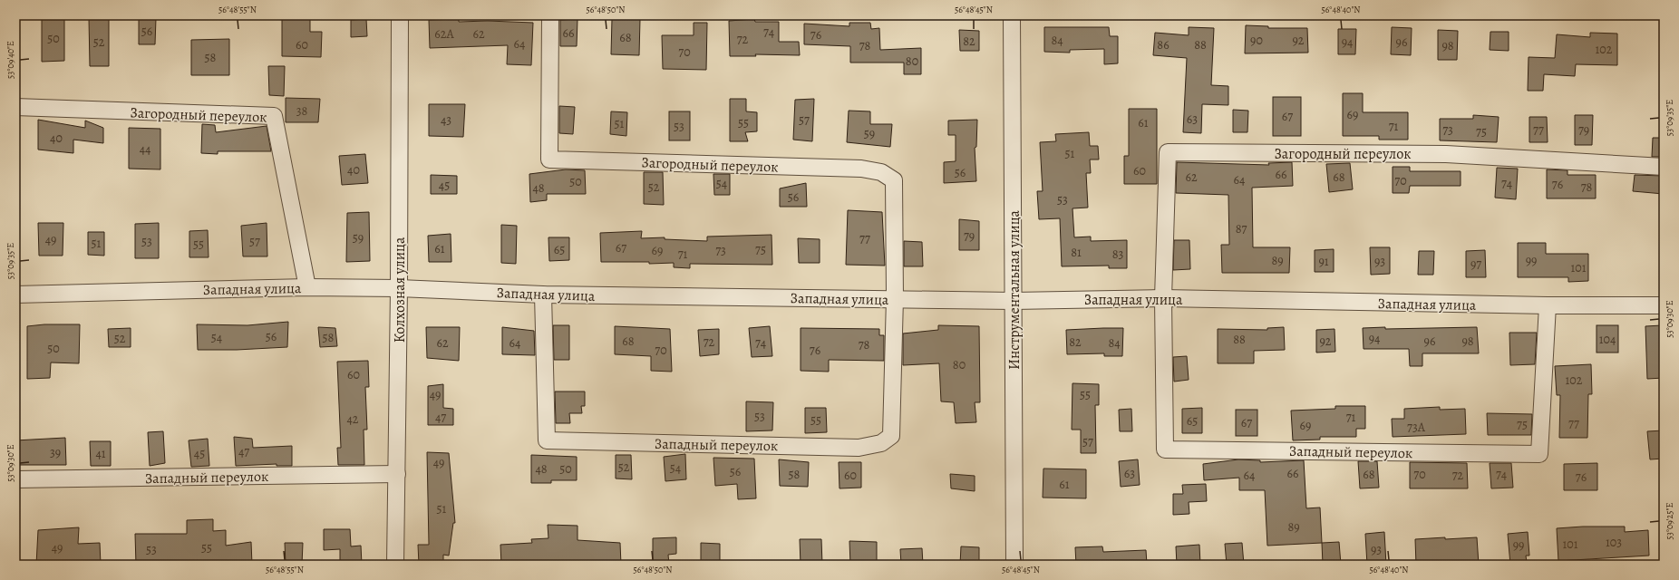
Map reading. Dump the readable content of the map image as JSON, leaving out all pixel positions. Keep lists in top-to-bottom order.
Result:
{
  "streets": {
    "street": [
      "Загородный переулок",
      "Западная улица",
      "Колхозная улица",
      "Инструментальная улица",
      "Западный переулок"
    ]
  },
  "crossings": [
    ["Загородный переулок", "Западная улица"],
    ["Загородный переулок", "Западный переулок"],
    ["Западная улица", "Колхозная улица"],
    ["Западная улица", "Инструментальная улица"],
    ["Западная улица", "Западный переулок"],
    ["Колхозная улица", "Западный переулок"]
  ],
  "house_numbers": [
    "56",
    "74",
    "66",
    "62А",
    "62",
    "76",
    "68",
    "50",
    "72",
    "84",
    "90",
    "92",
    "82",
    "52",
    "94",
    "96",
    "64",
    "60",
    "86",
    "88",
    "78",
    "98",
    "102",
    "70",
    "58",
    "80",
    "38",
    "69",
    "67",
    "63",
    "43",
    "57",
    "55",
    "61",
    "51",
    "53",
    "71",
    "73",
    "77",
    "79",
    "75",
    "59",
    "40",
    "44",
    "51",
    "40",
    "60",
    "56",
    "66",
    "62",
    "68",
    "64",
    "70",
    "50",
    "54",
    "74",
    "76",
    "45",
    "52",
    "78",
    "48",
    "56",
    "53",
    "87",
    "79",
    "59",
    "77",
    "49",
    "53",
    "57",
    "51",
    "55",
    "67",
    "61",
    "65",
    "75",
    "69",
    "73",
    "81",
    "71",
    "83",
    "89",
    "99",
    "91",
    "93",
    "97",
    "101",
    "56",
    "54",
    "58",
    "52",
    "94",
    "88",
    "104",
    "68",
    "92",
    "96",
    "98",
    "72",
    "82",
    "62",
    "64",
    "74",
    "84",
    "78",
    "50",
    "70",
    "76",
    "80",
    "60",
    "102",
    "49",
    "55",
    "53",
    "47",
    "71",
    "42",
    "55",
    "65",
    "67",
    "77",
    "75",
    "69",
    "73А",
    "57",
    "47",
    "39",
    "41",
    "45",
    "49",
    "52",
    "54",
    "48",
    "50",
    "56",
    "63",
    "66",
    "58",
    "68",
    "70",
    "74",
    "60",
    "64",
    "72",
    "76",
    "61",
    "51",
    "89",
    "103",
    "101",
    "99",
    "49",
    "55",
    "53",
    "93"
  ],
  "coordinates": [
    "56°48'55\"N",
    "56°48'50\"N",
    "56°48'45\"N",
    "56°48'40\"N",
    "53°09'40\"E",
    "53°09'35\"E",
    "53°09'30\"E",
    "53°09'25\"E"
  ]
}
